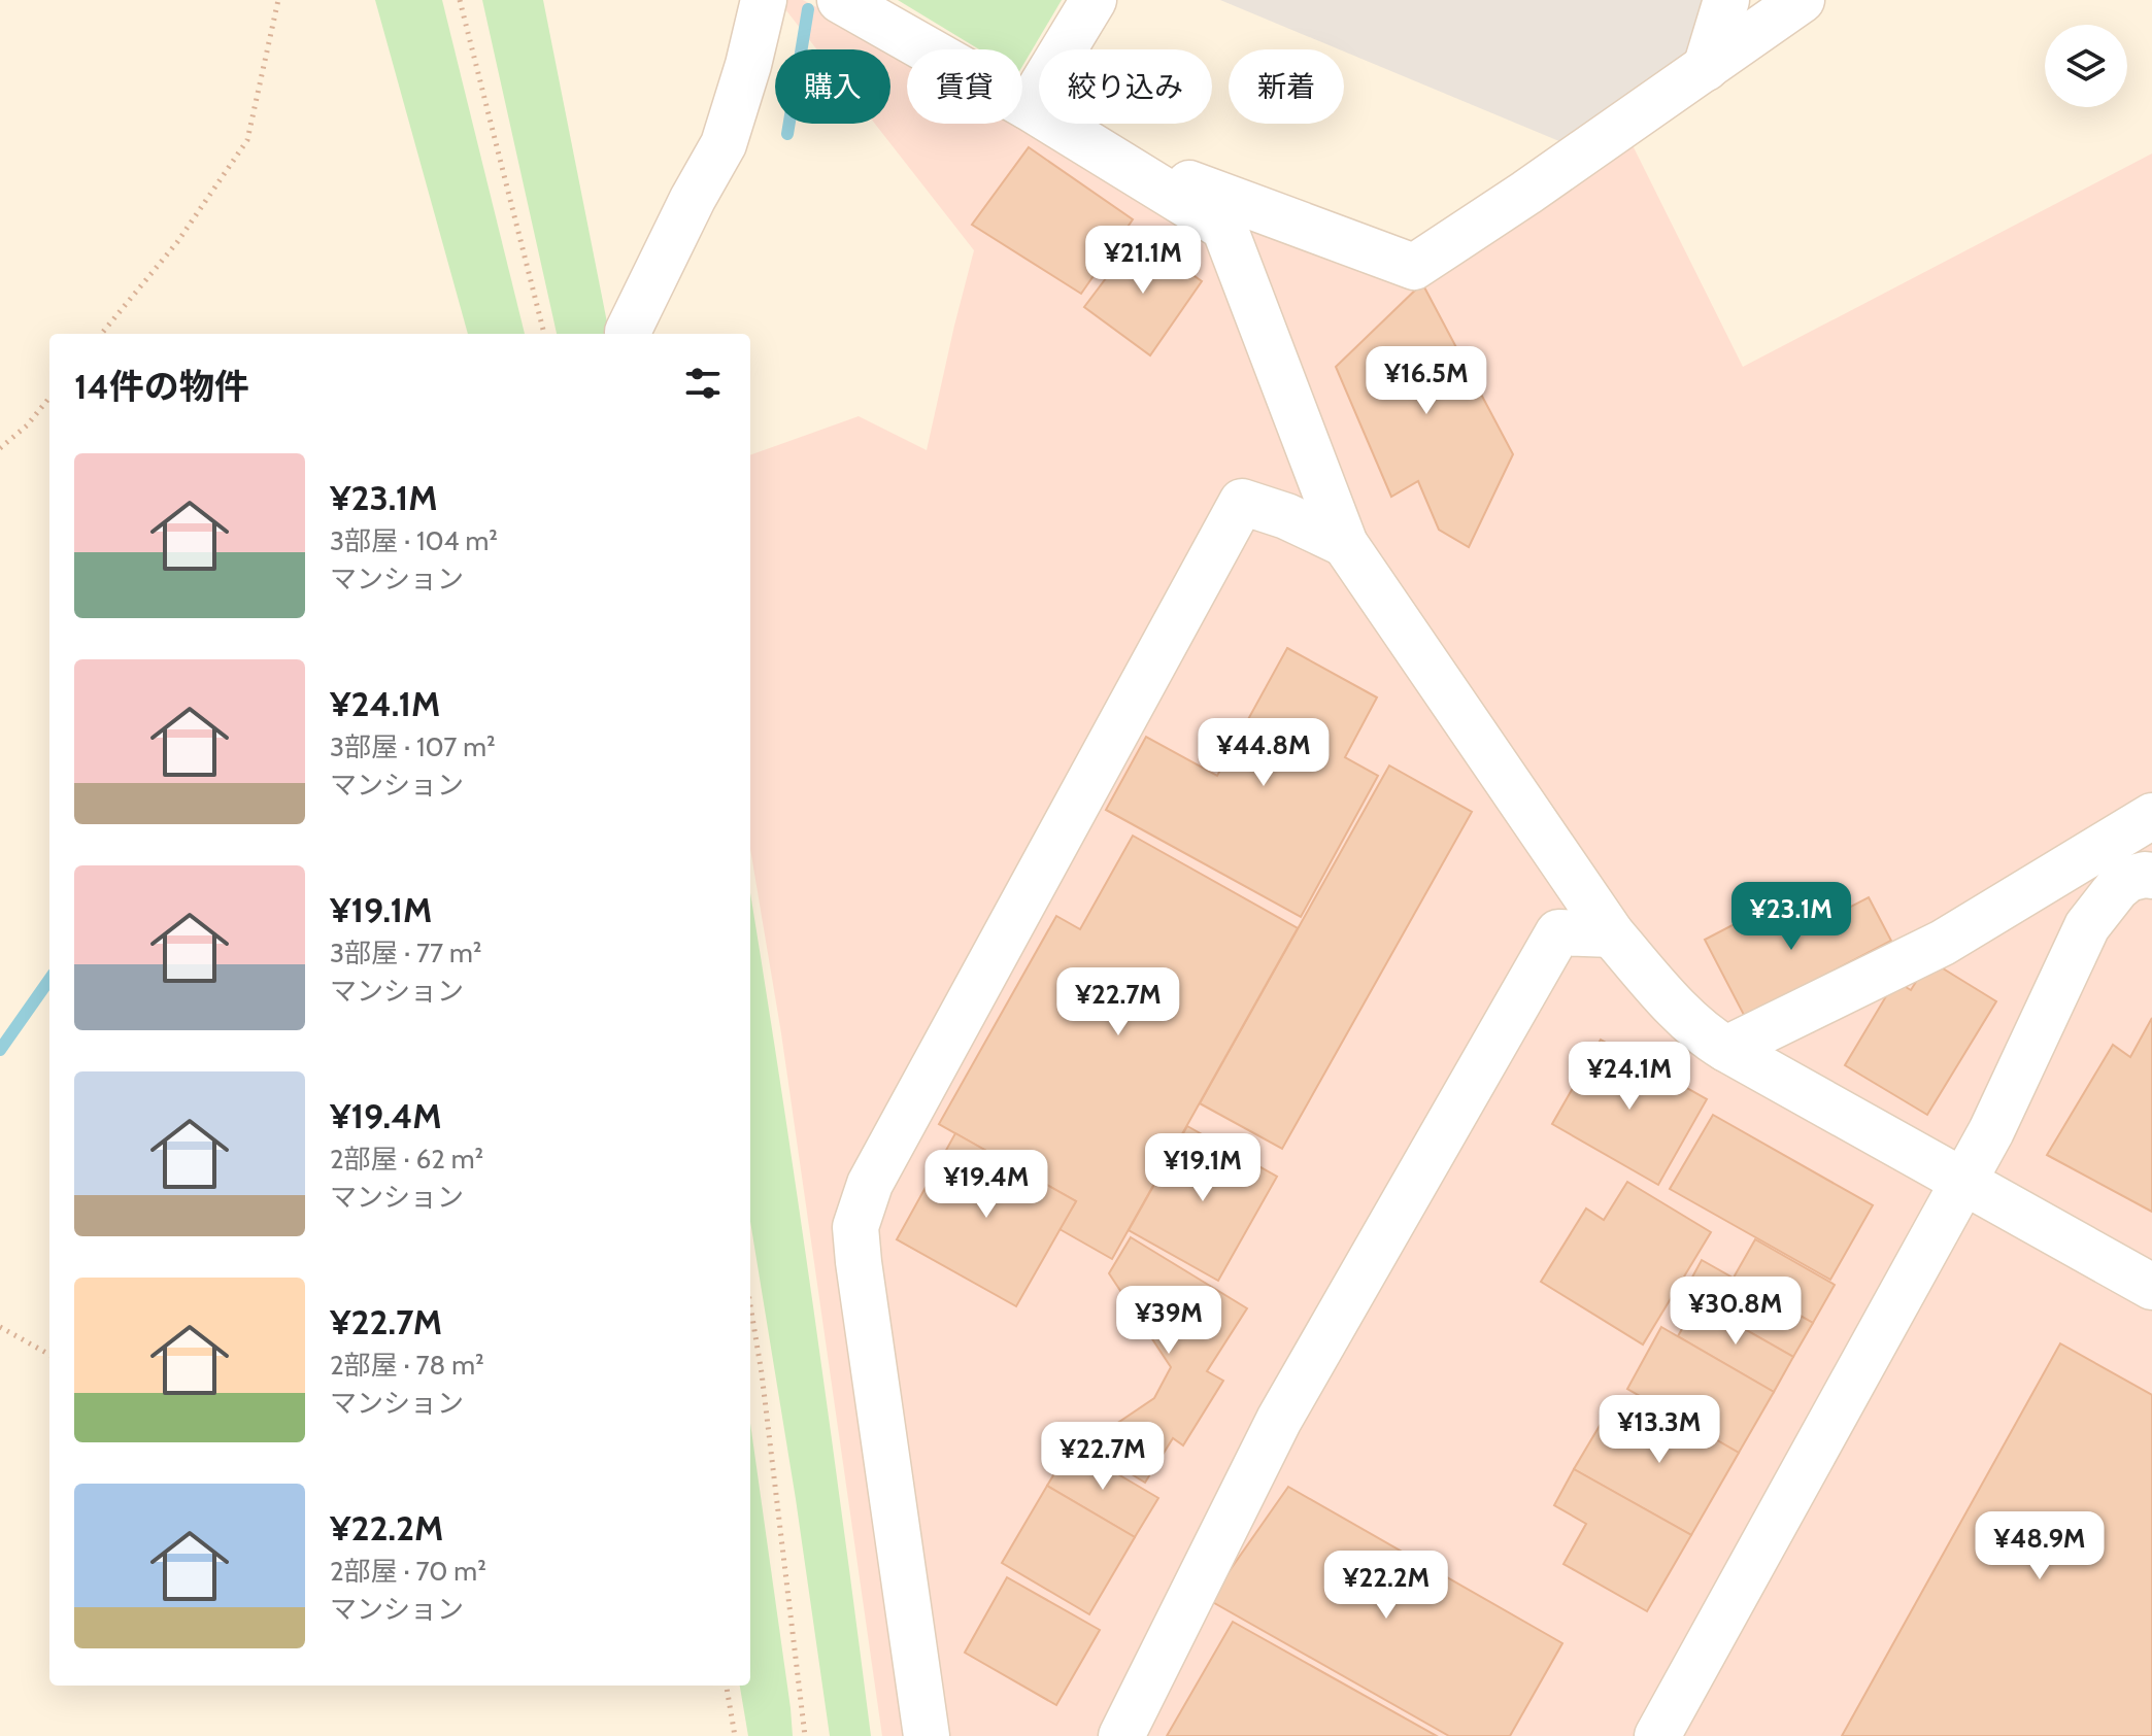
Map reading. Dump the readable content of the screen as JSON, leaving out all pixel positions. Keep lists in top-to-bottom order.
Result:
{
  "page": {
    "chip": [
      "購入",
      "賃貸",
      "絞り込み",
      "新着"
    ],
    "price": [
      "¥21.1M",
      "¥16.5M",
      "¥44.8M",
      "¥23.1M",
      "¥22.7M",
      "¥24.1M",
      "¥19.1M",
      "¥19.4M",
      "¥30.8M",
      "¥39M",
      "¥13.3M",
      "¥22.7M",
      "¥48.9M",
      "¥22.2M"
    ],
    "heading": "14件の物件",
    "list": [
      {
        "name": "¥23.1M",
        "note": "3部屋 · 104 m² · マンション"
      },
      {
        "name": "¥24.1M",
        "note": "3部屋 · 107 m² · マンション"
      },
      {
        "name": "¥19.1M",
        "note": "3部屋 · 77 m² · マンション"
      },
      {
        "name": "¥19.4M",
        "note": "2部屋 · 62 m² · マンション"
      },
      {
        "name": "¥22.7M",
        "note": "2部屋 · 78 m² · マンション"
      },
      {
        "name": "¥22.2M",
        "note": "2部屋 · 70 m² · マンション"
      }
    ]
  }
}
